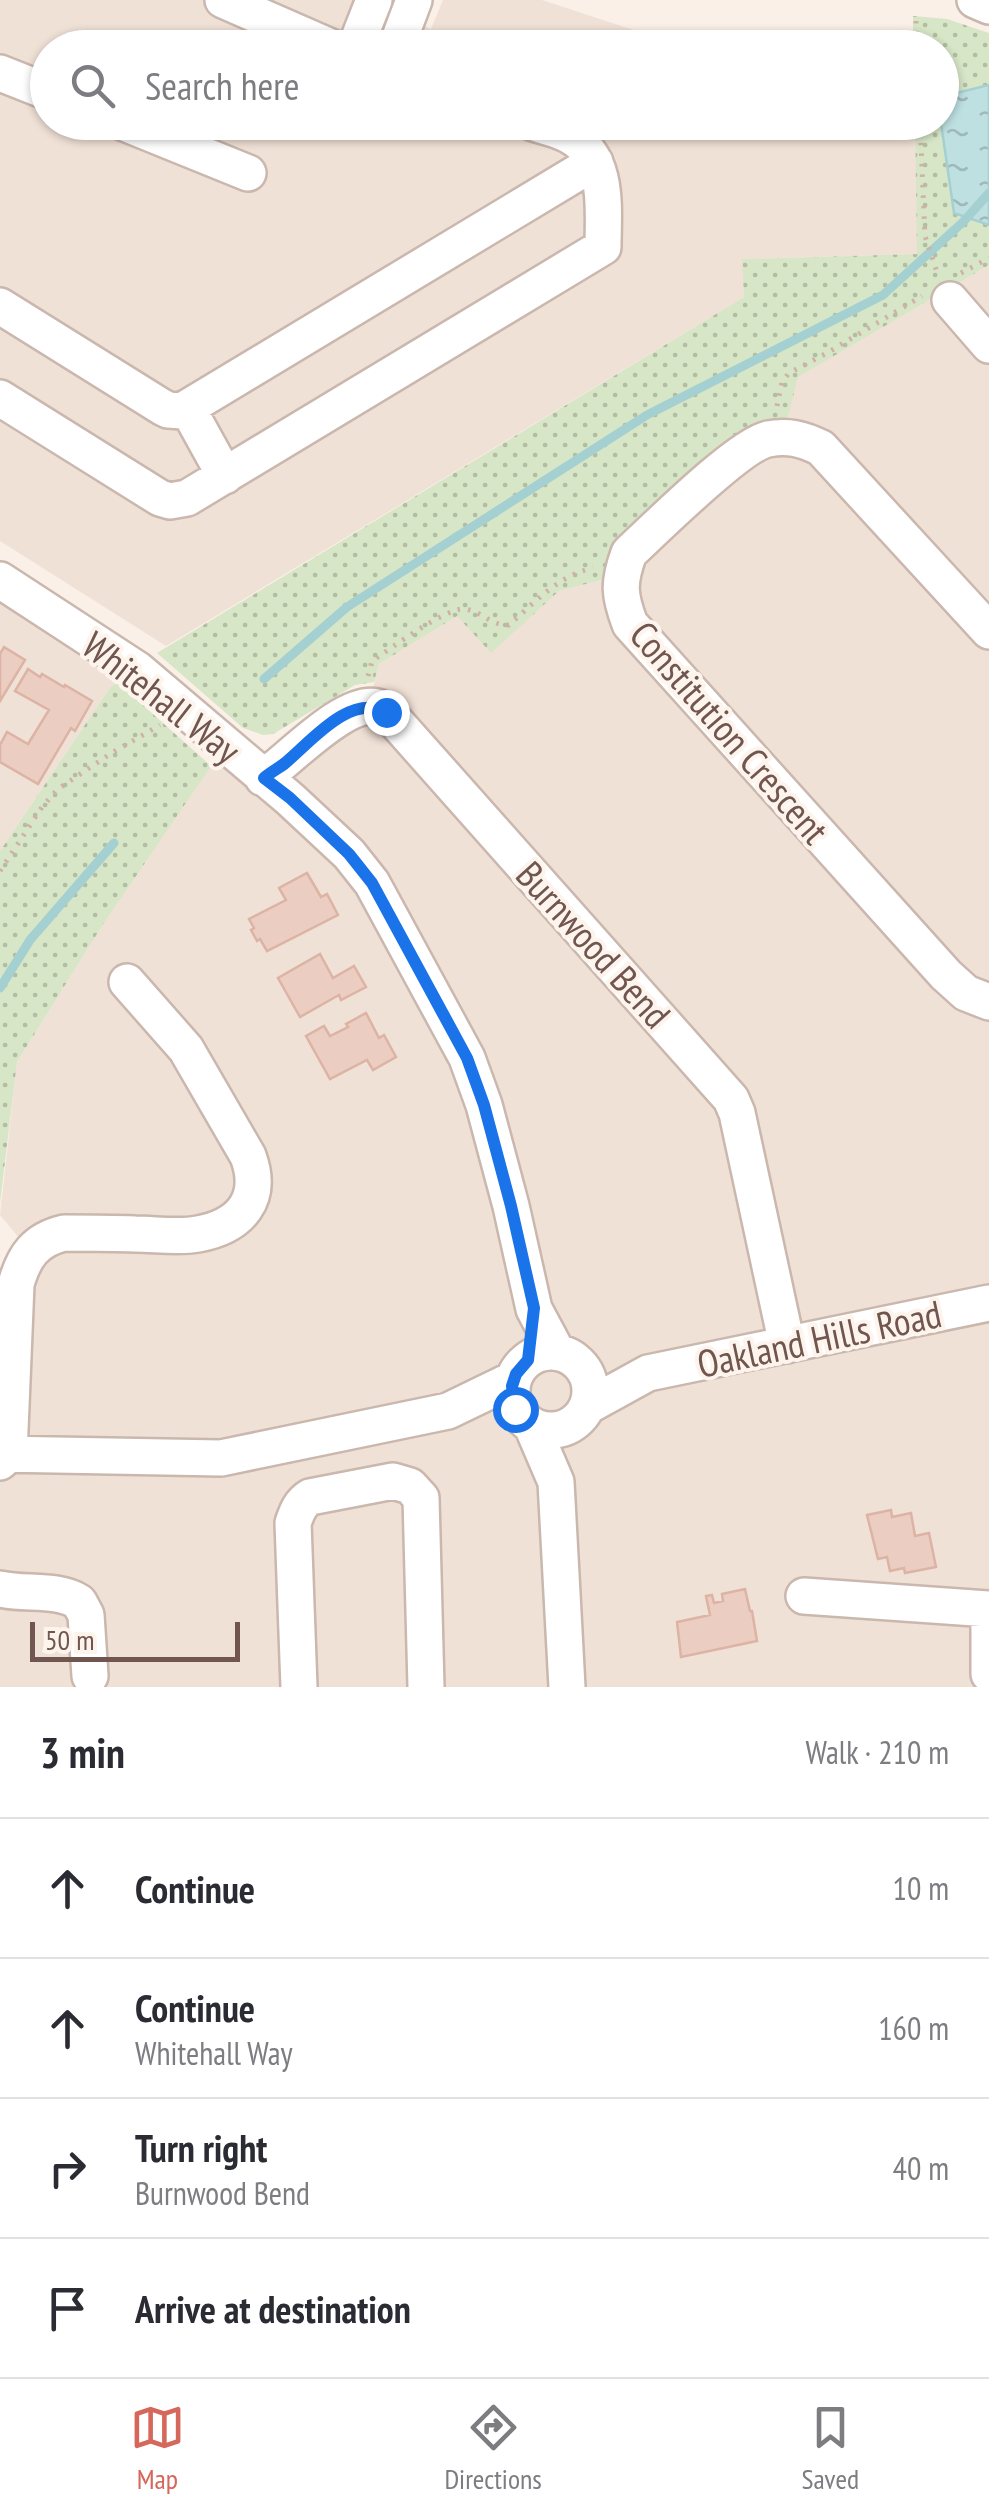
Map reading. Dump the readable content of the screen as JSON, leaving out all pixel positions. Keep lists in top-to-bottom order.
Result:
{
  "streets": {
    "street": [
      "Whitehall Way",
      "Constitution Crescent",
      "Burnwood Bend",
      "Oakland Hills Road"
    ]
  },
  "crossings": [
    ["Whitehall Way", "Burnwood Bend"],
    ["Whitehall Way", "Oakland Hills Road"],
    ["Burnwood Bend", "Oakland Hills Road"]
  ],
  "scale_bar": "50 m",
  "page": {
    "search": "Search here",
    "scale": "50 m",
    "heading": ["3 min", "Walk · 210 m"],
    "list": [
      ["Continue", "10 m"],
      ["Continue", "Whitehall Way", "160 m"],
      ["Turn right", "Burnwood Bend", "40 m"],
      "Arrive at destination"
    ],
    "nav": ["Map", "Directions", "Saved"]
  }
}
